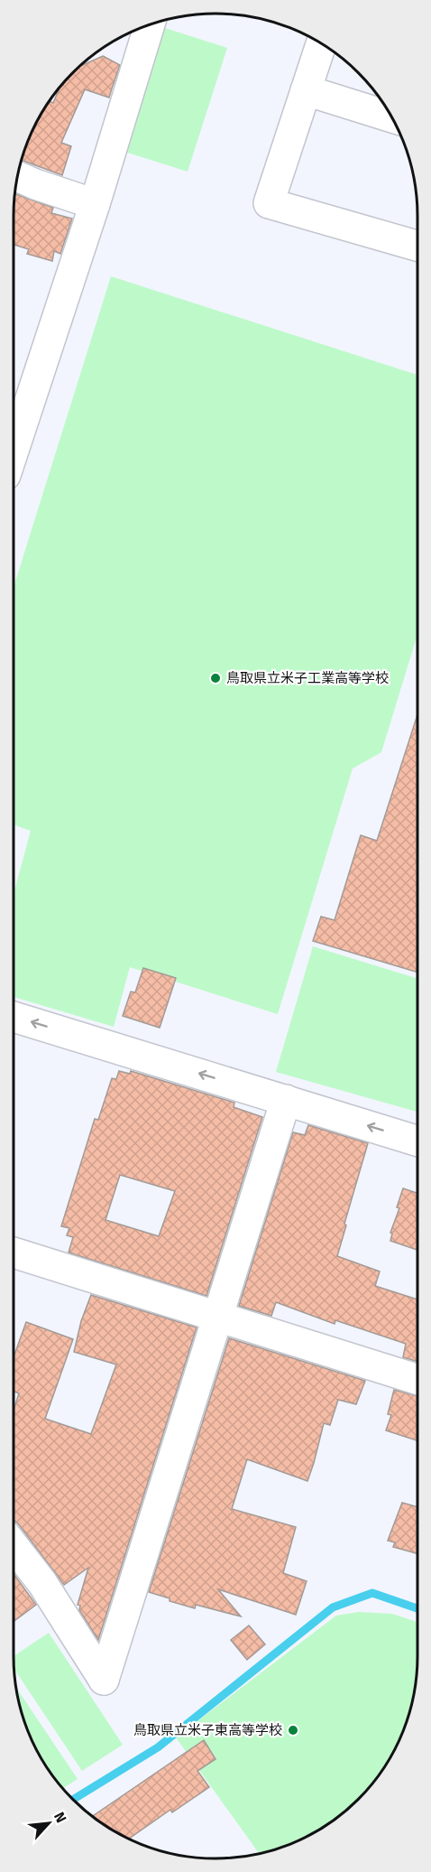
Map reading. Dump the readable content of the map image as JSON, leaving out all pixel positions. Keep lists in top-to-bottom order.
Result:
{
  "places": ["鳥取県立米子工業高等学校", "鳥取県立米子東高等学校"],
  "north": "top right"
}
